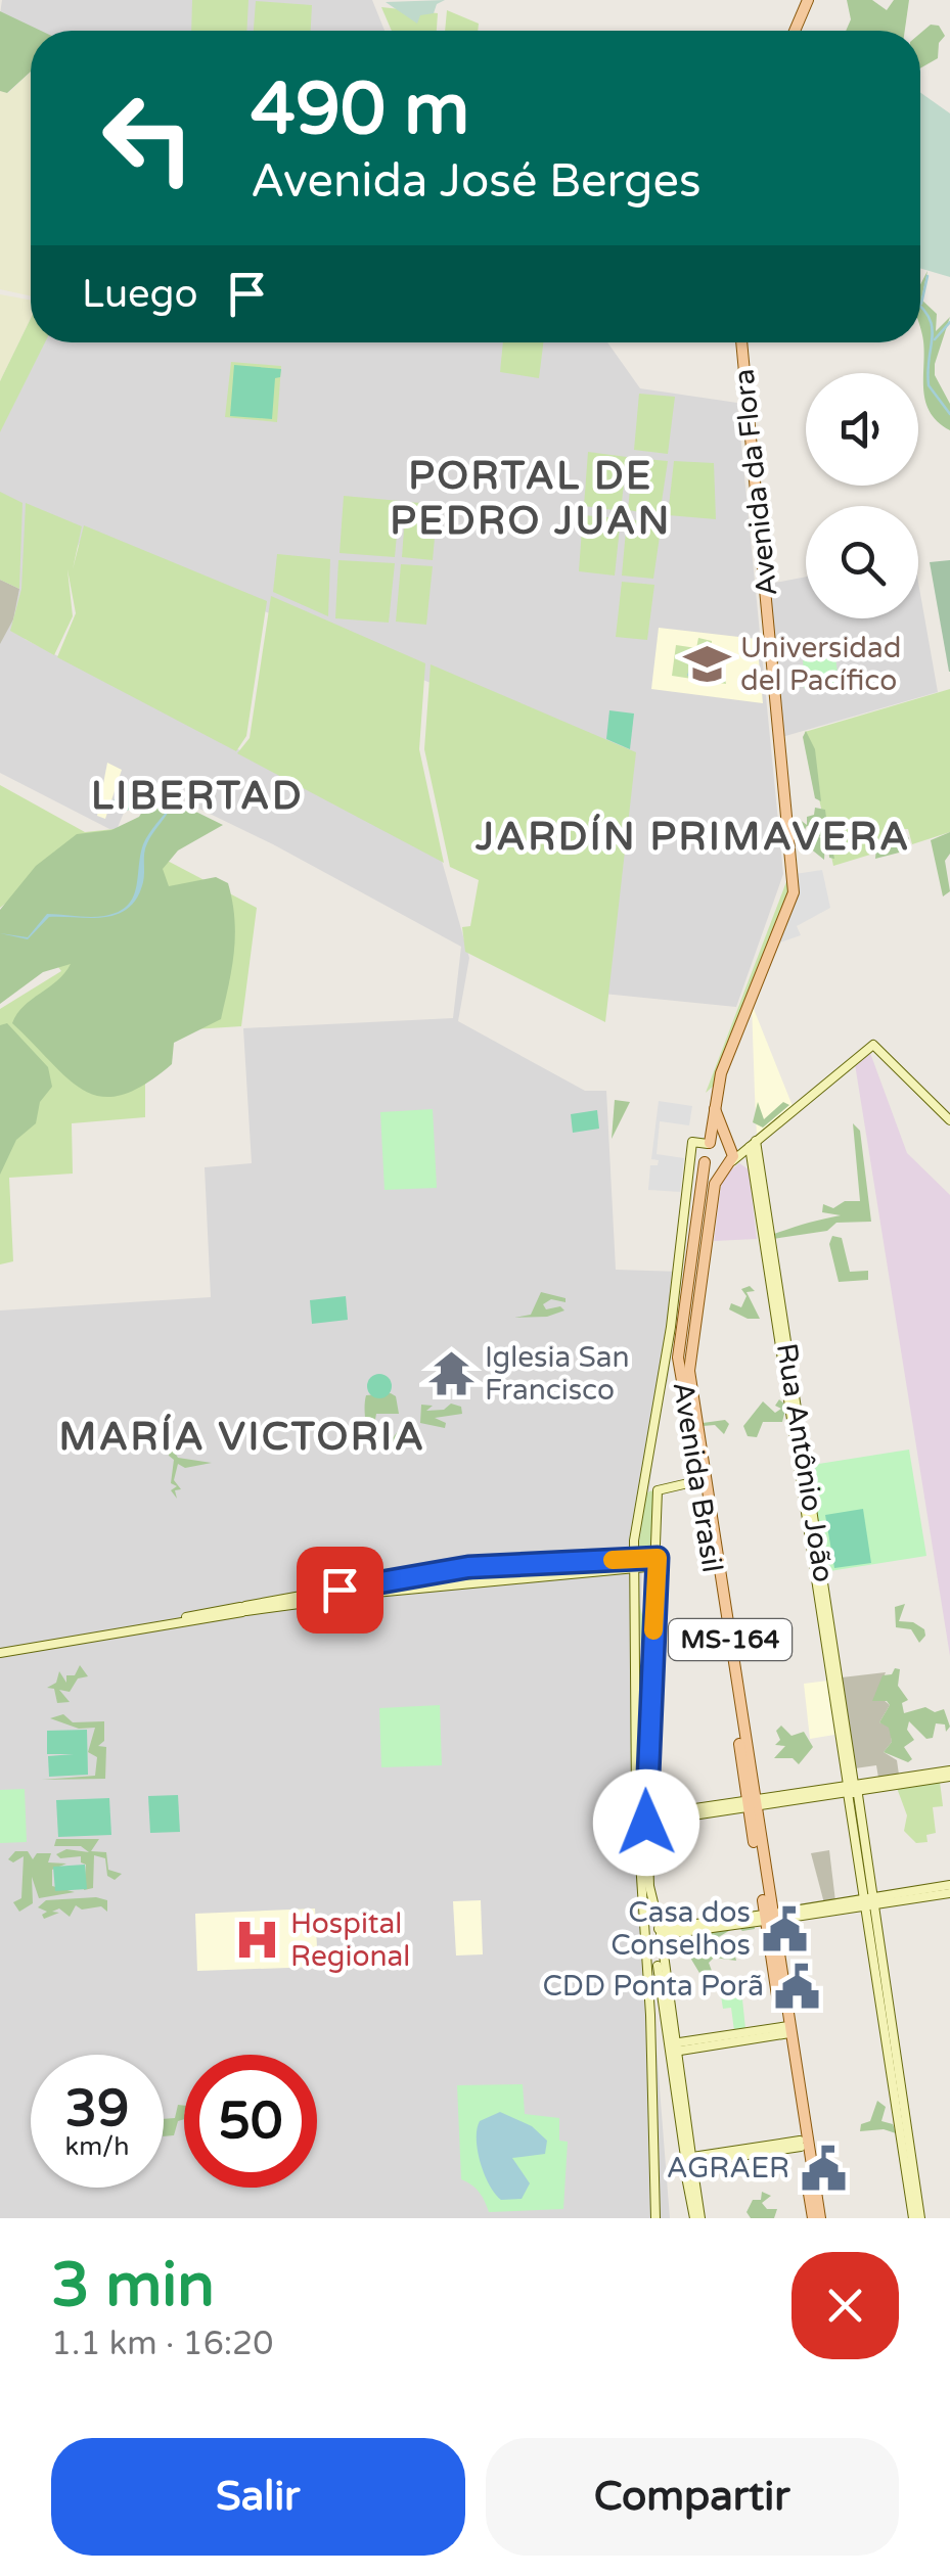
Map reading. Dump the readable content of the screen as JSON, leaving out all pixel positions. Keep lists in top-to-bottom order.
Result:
{
  "streets": {
    "main road": [
      "Avenida da Flora",
      "Rua Antônio João",
      "Avenida Brasil",
      "MS-164"
    ]
  },
  "crossings": [
    ["Avenida da Flora", "MS-164"],
    ["Avenida Brasil", "MS-164"]
  ],
  "districts": [
    "PORTAL DE PEDRO JUAN",
    "LIBERTAD",
    "JARDÍN PRIMAVERA",
    "MARÍA VICTORIA"
  ],
  "places": {
    "school or university": ["Universidad del Pacífico"],
    "temple": ["Iglesia San Francisco"],
    "public building": ["Casa dos Conselhos", "CDD Ponta Porã", "AGRAER"],
    "hospital": ["Hospital Regional"]
  },
  "page": {
    "turn": ["490 m", "Avenida José Berges"],
    "then": "Luego",
    "speed": "39 km/h",
    "limit": "50",
    "heading": ["3 min", "1.1 km · 16:20"],
    "buttons": ["Salir", "Compartir"]
  }
}
